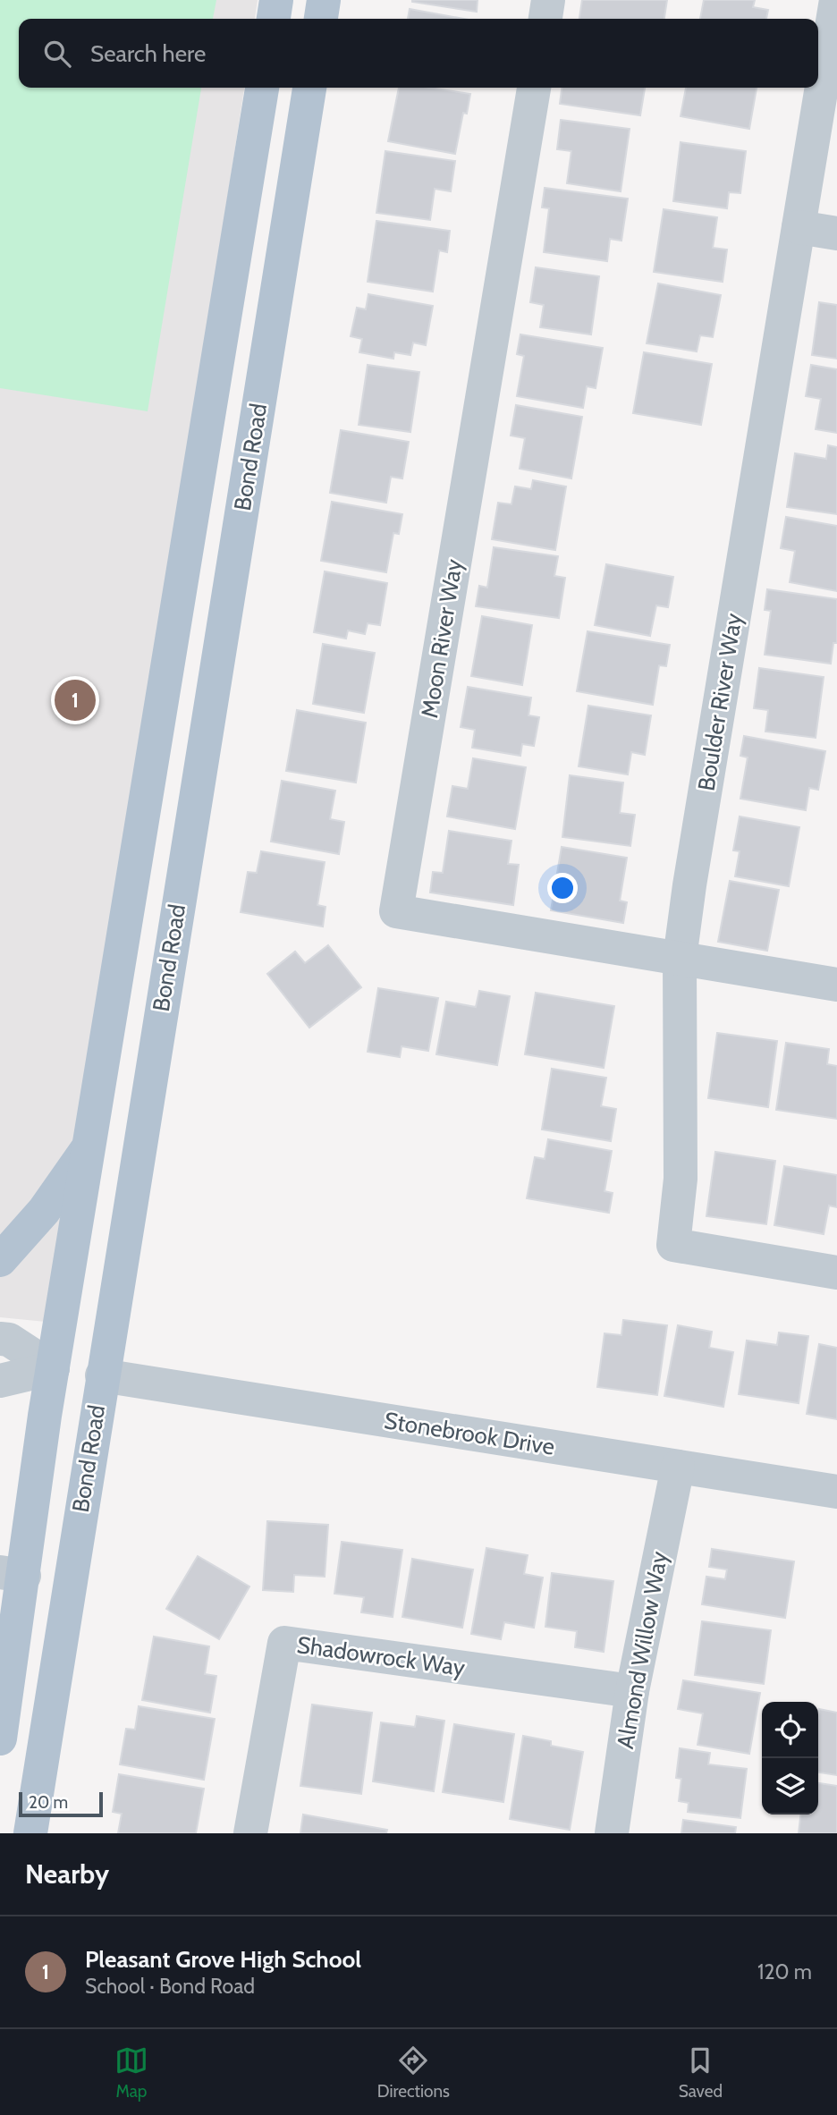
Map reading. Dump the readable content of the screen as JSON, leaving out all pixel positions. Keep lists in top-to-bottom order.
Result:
{
  "streets": {
    "main road": ["Bond Road"],
    "street": [
      "Moon River Way",
      "Boulder River Way",
      "Stonebrook Drive",
      "Almond Willow Way",
      "Shadowrock Way"
    ]
  },
  "crossings": [
    ["Bond Road", "Stonebrook Drive"],
    ["Moon River Way", "Boulder River Way"],
    ["Stonebrook Drive", "Almond Willow Way"],
    ["Almond Willow Way", "Shadowrock Way"]
  ],
  "scale_bar": "20 m",
  "page": {
    "search": "Search here",
    "pins": "1",
    "scale": "20 m",
    "heading": "Nearby",
    "list": [
      {
        "mark": "1",
        "name": "Pleasant Grove High School",
        "note": "School · Bond Road",
        "value": "120 m"
      }
    ],
    "nav": ["Map", "Directions", "Saved"]
  }
}
